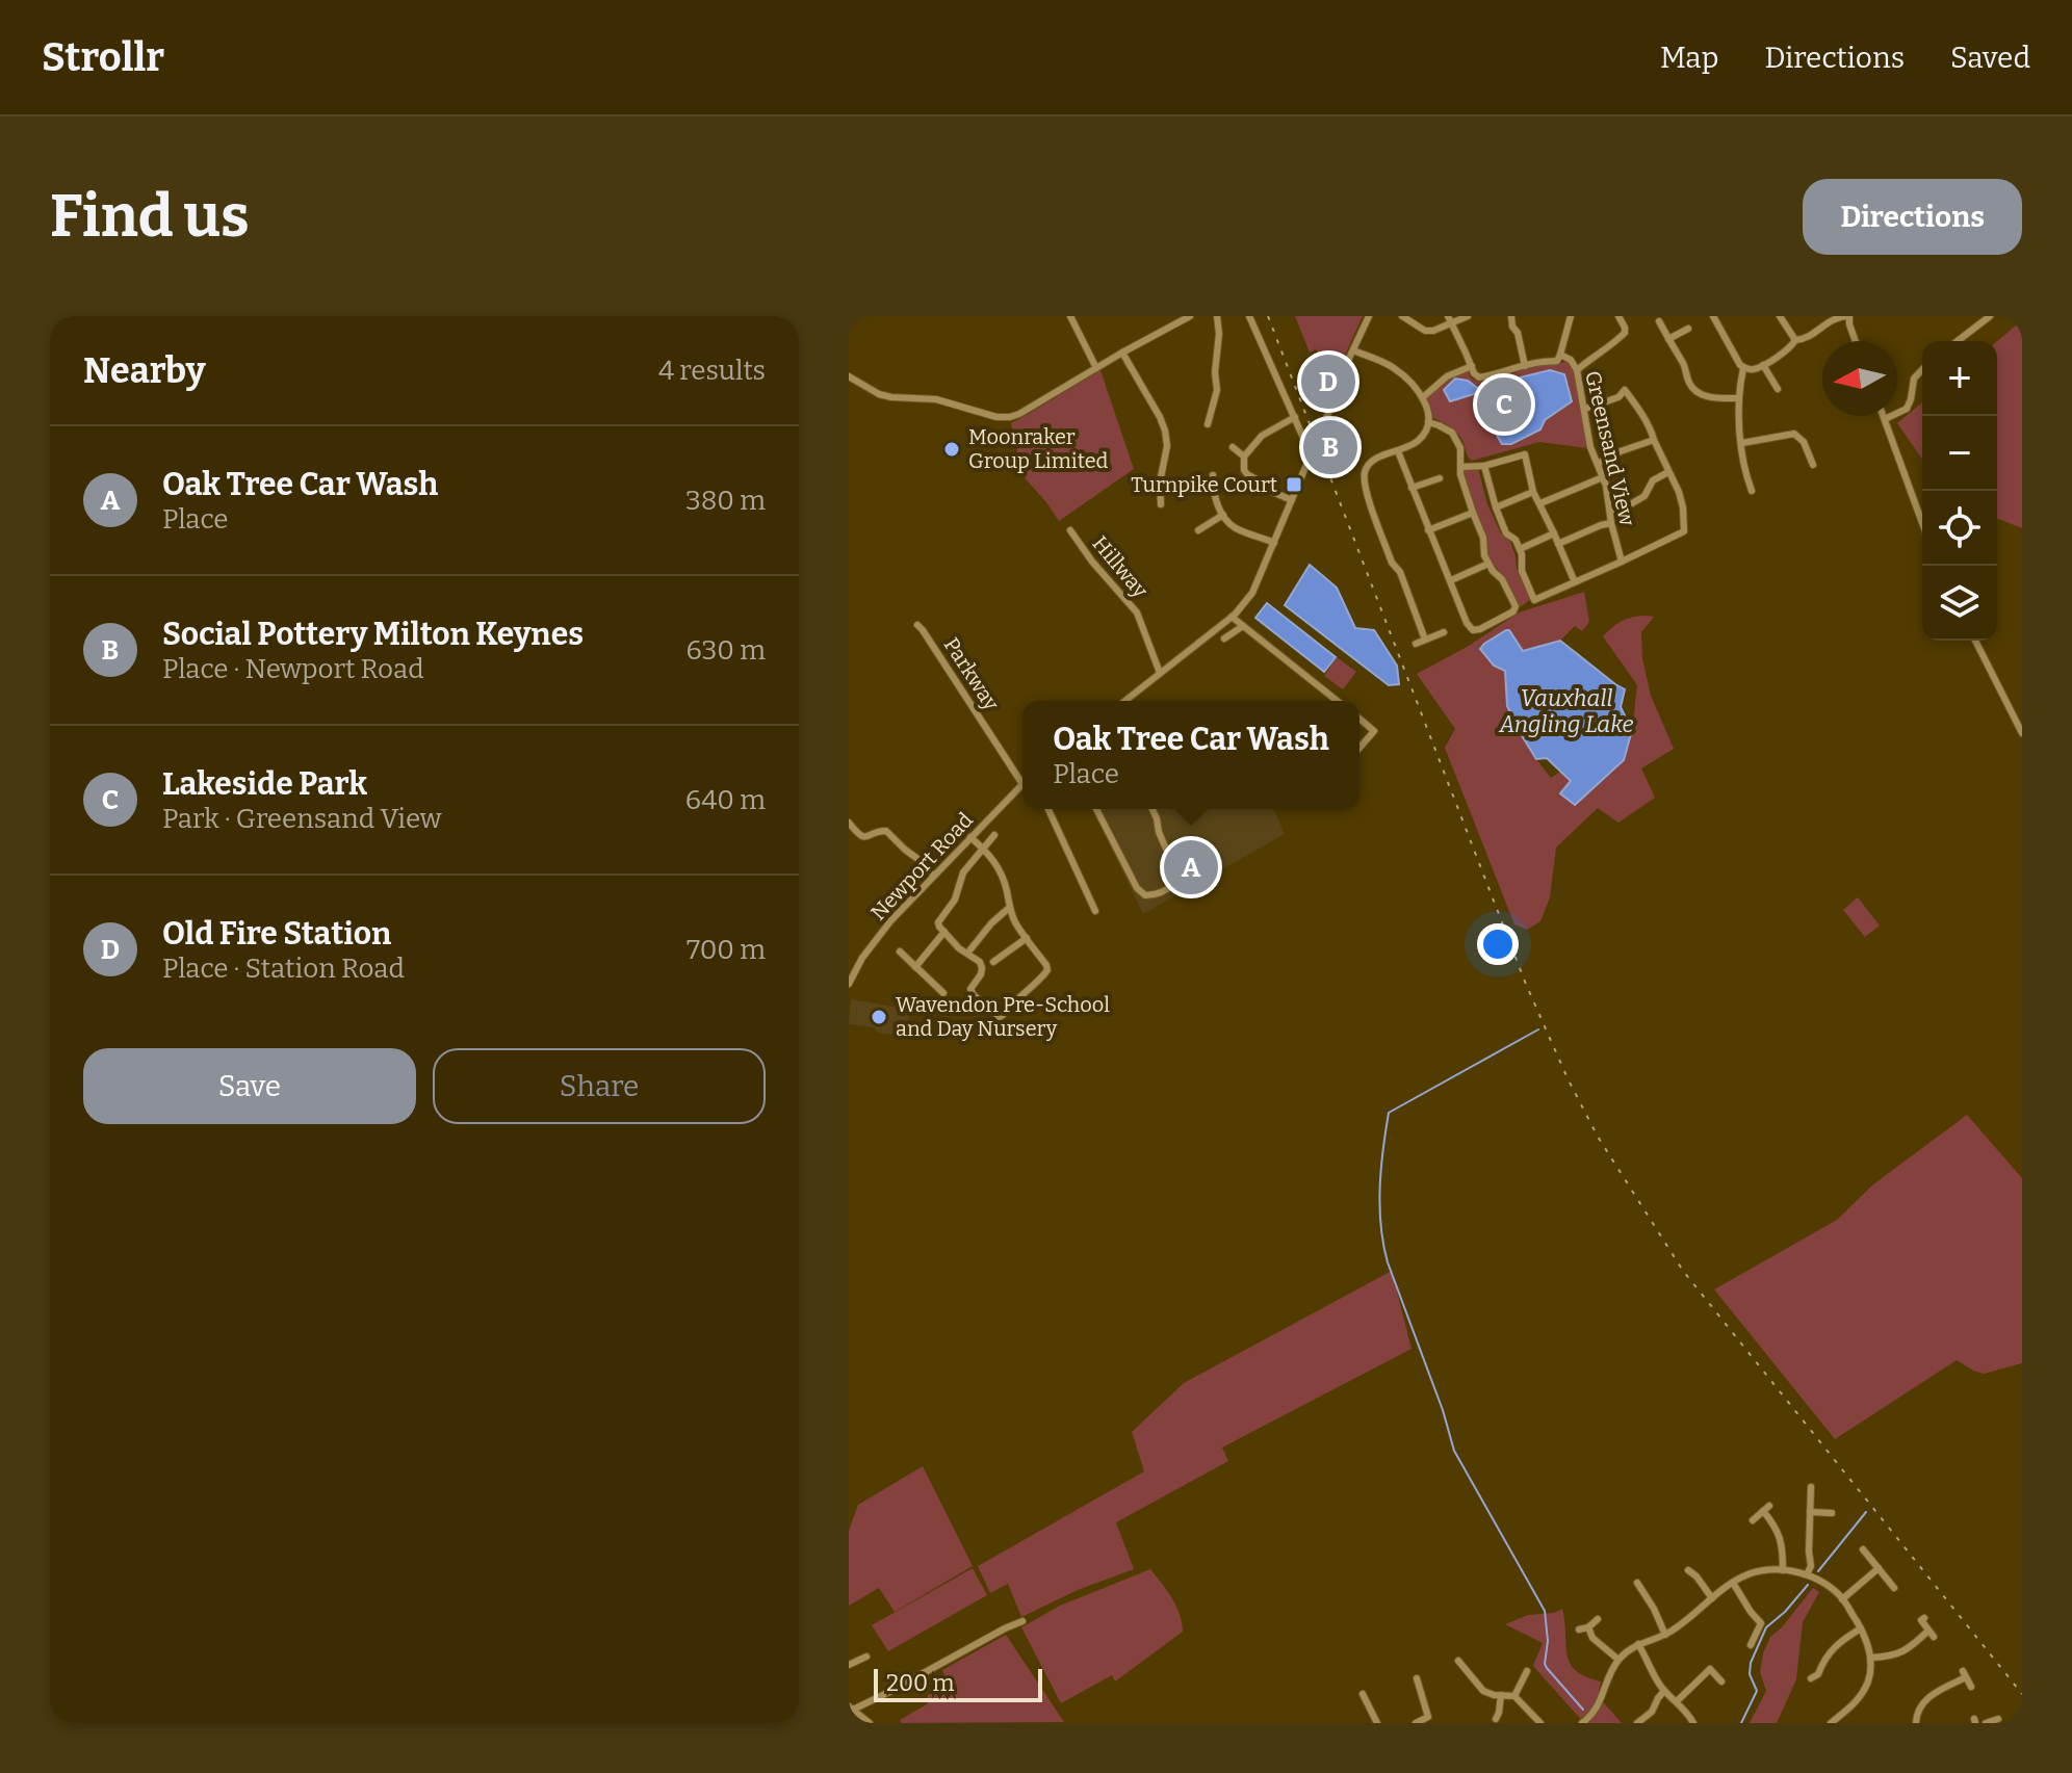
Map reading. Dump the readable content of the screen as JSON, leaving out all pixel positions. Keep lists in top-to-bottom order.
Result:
{
  "streets": {
    "street": [
      "Greensand View",
      "Hillway",
      "Parkway",
      "Newport Road"
    ]
  },
  "water": ["Vauxhall Angling Lake"],
  "places": {
    "other": ["Moonraker Group Limited", "Wavendon Pre-School and Day Nursery"],
    "transit": ["Turnpike Court"]
  },
  "scale_bar": "200 m",
  "north": "left",
  "page": {
    "header": "Strollr",
    "nav": ["Map", "Directions", "Saved"],
    "buttons": [
      "Directions",
      ["Save", "Share"]
    ],
    "title": "Find us",
    "heading": ["Nearby", "4 results"],
    "map_buttons": ["+", "−"],
    "pins": [
      "D",
      "C",
      "B",
      "A"
    ],
    "list": [
      {
        "mark": "A",
        "name": "Oak Tree Car Wash",
        "note": "Place",
        "value": "380 m"
      },
      {
        "mark": "B",
        "name": "Social Pottery Milton Keynes",
        "note": "Place · Newport Road",
        "value": "630 m"
      },
      {
        "mark": "C",
        "name": "Lakeside Park",
        "note": "Park · Greensand View",
        "value": "640 m"
      },
      {
        "mark": "D",
        "name": "Old Fire Station",
        "note": "Place · Station Road",
        "value": "700 m"
      }
    ],
    "popup": ["Oak Tree Car Wash", "Place"],
    "scale": "200 m"
  }
}
